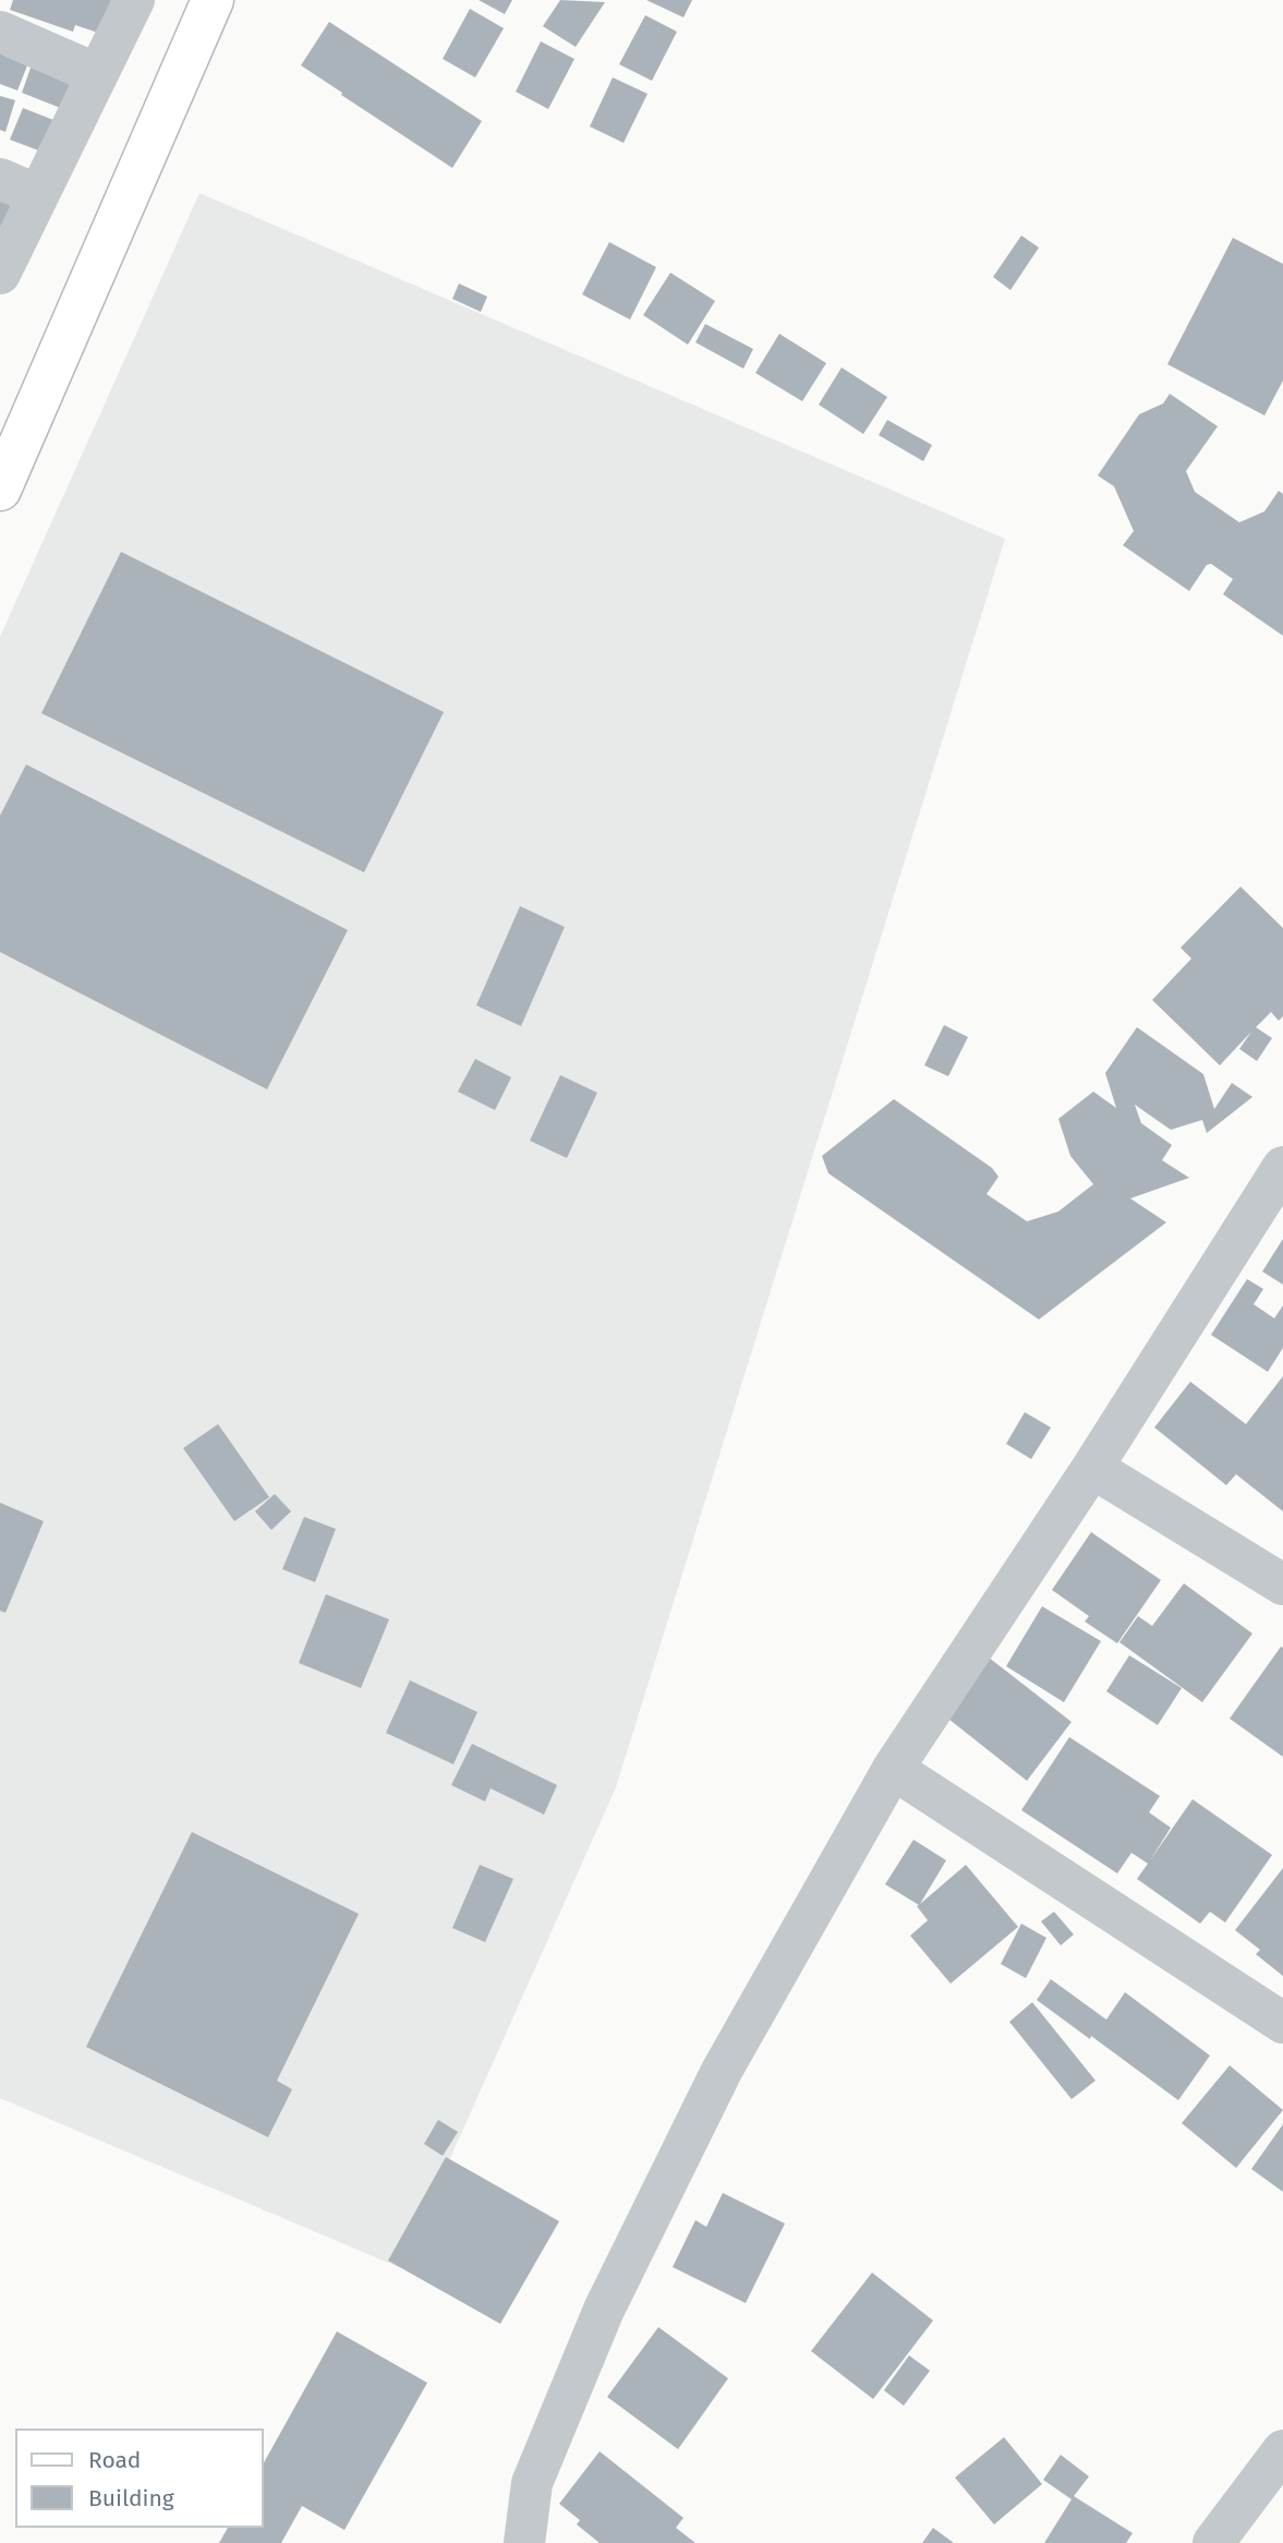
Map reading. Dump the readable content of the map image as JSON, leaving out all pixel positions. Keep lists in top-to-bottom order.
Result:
{
  "legend": ["Road", "Building"]
}
